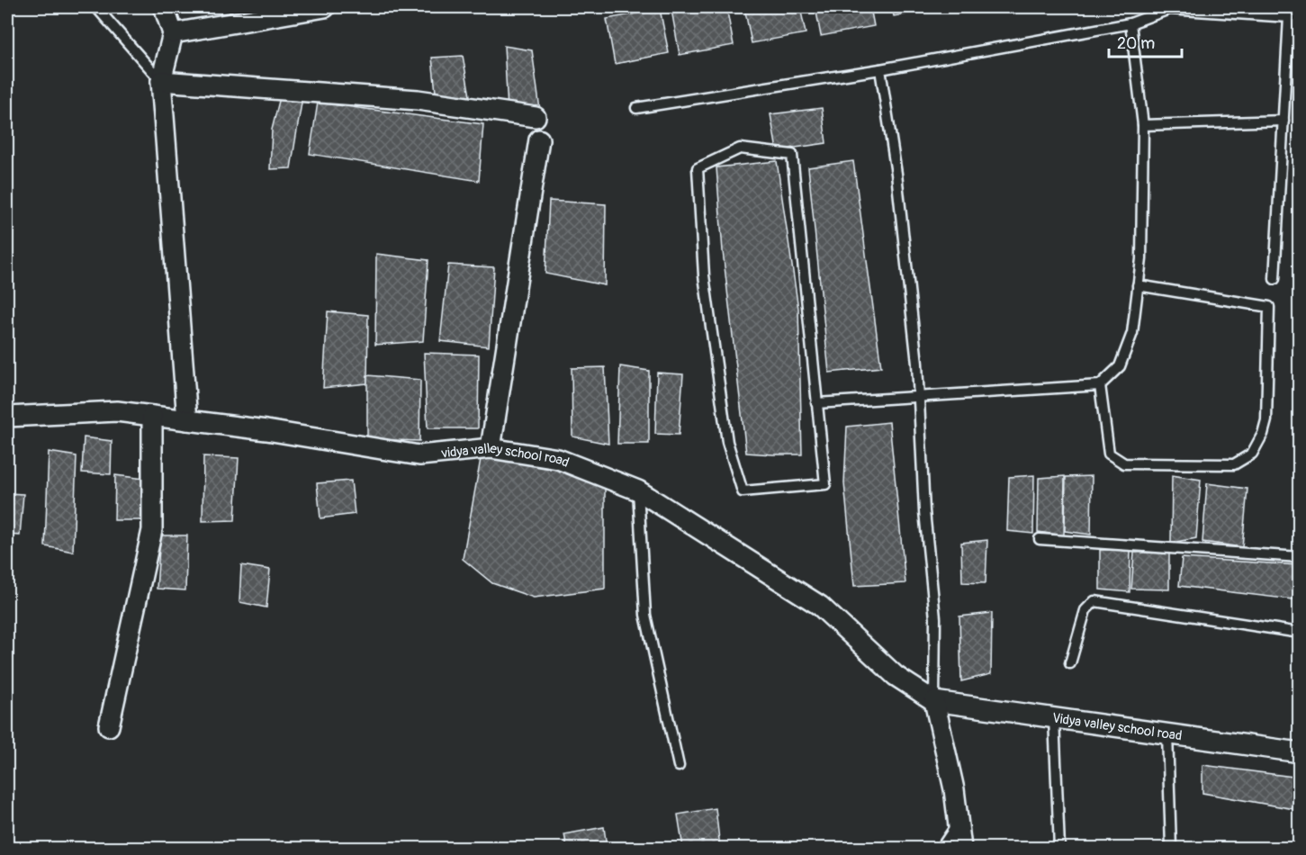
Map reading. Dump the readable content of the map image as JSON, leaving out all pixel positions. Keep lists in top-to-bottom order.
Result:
{
  "streets": {
    "street": ["vidya valley school road", "Vidya valley school road"]
  },
  "crossings": [
    ["vidya valley school road", "Vidya valley school road"]
  ],
  "scale_bar": "20 m"
}
